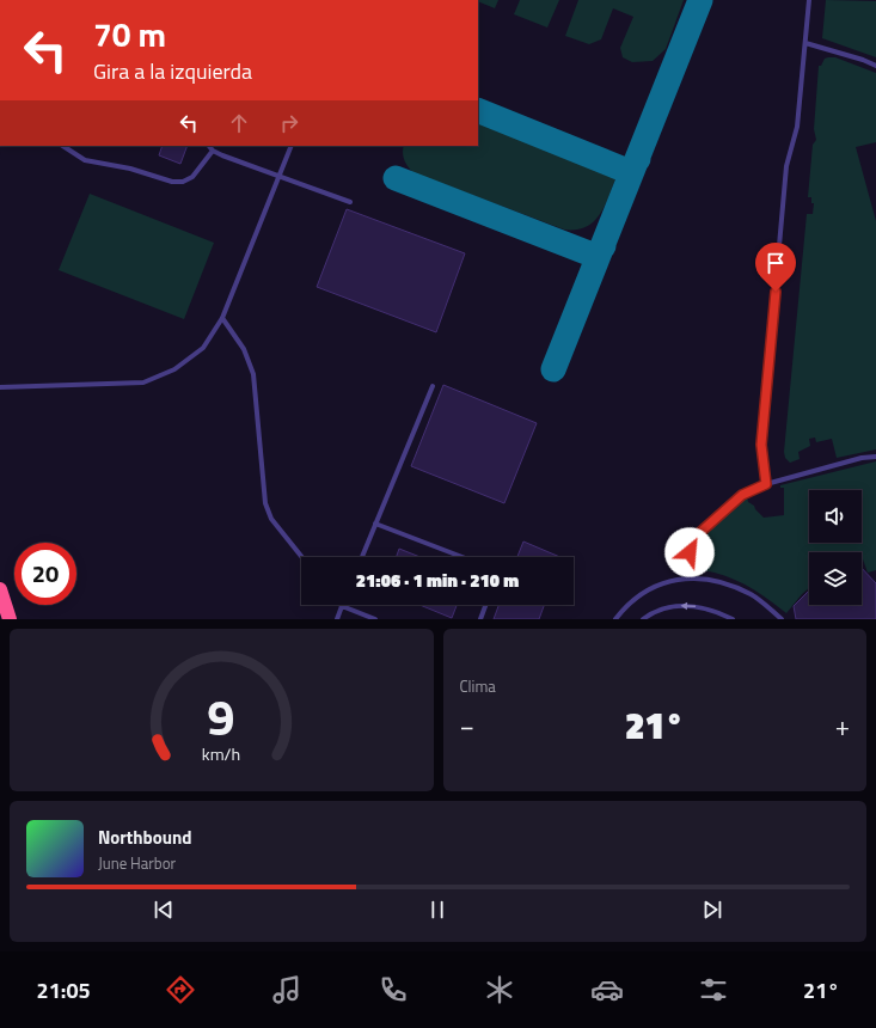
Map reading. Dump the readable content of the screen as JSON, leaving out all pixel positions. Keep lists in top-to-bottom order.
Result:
{
  "page": {
    "turn": ["70 m", "Gira a la izquierda"],
    "limit": "20",
    "trip": "21:06 · 1 min · 210 m",
    "tile": "Clima",
    "heat": ["−", "21°", "+"],
    "song": ["Northbound", "June Harbor"],
    "tabs": ["21:05", "21°"],
    "gauge": ["9", "km/h"]
  }
}
